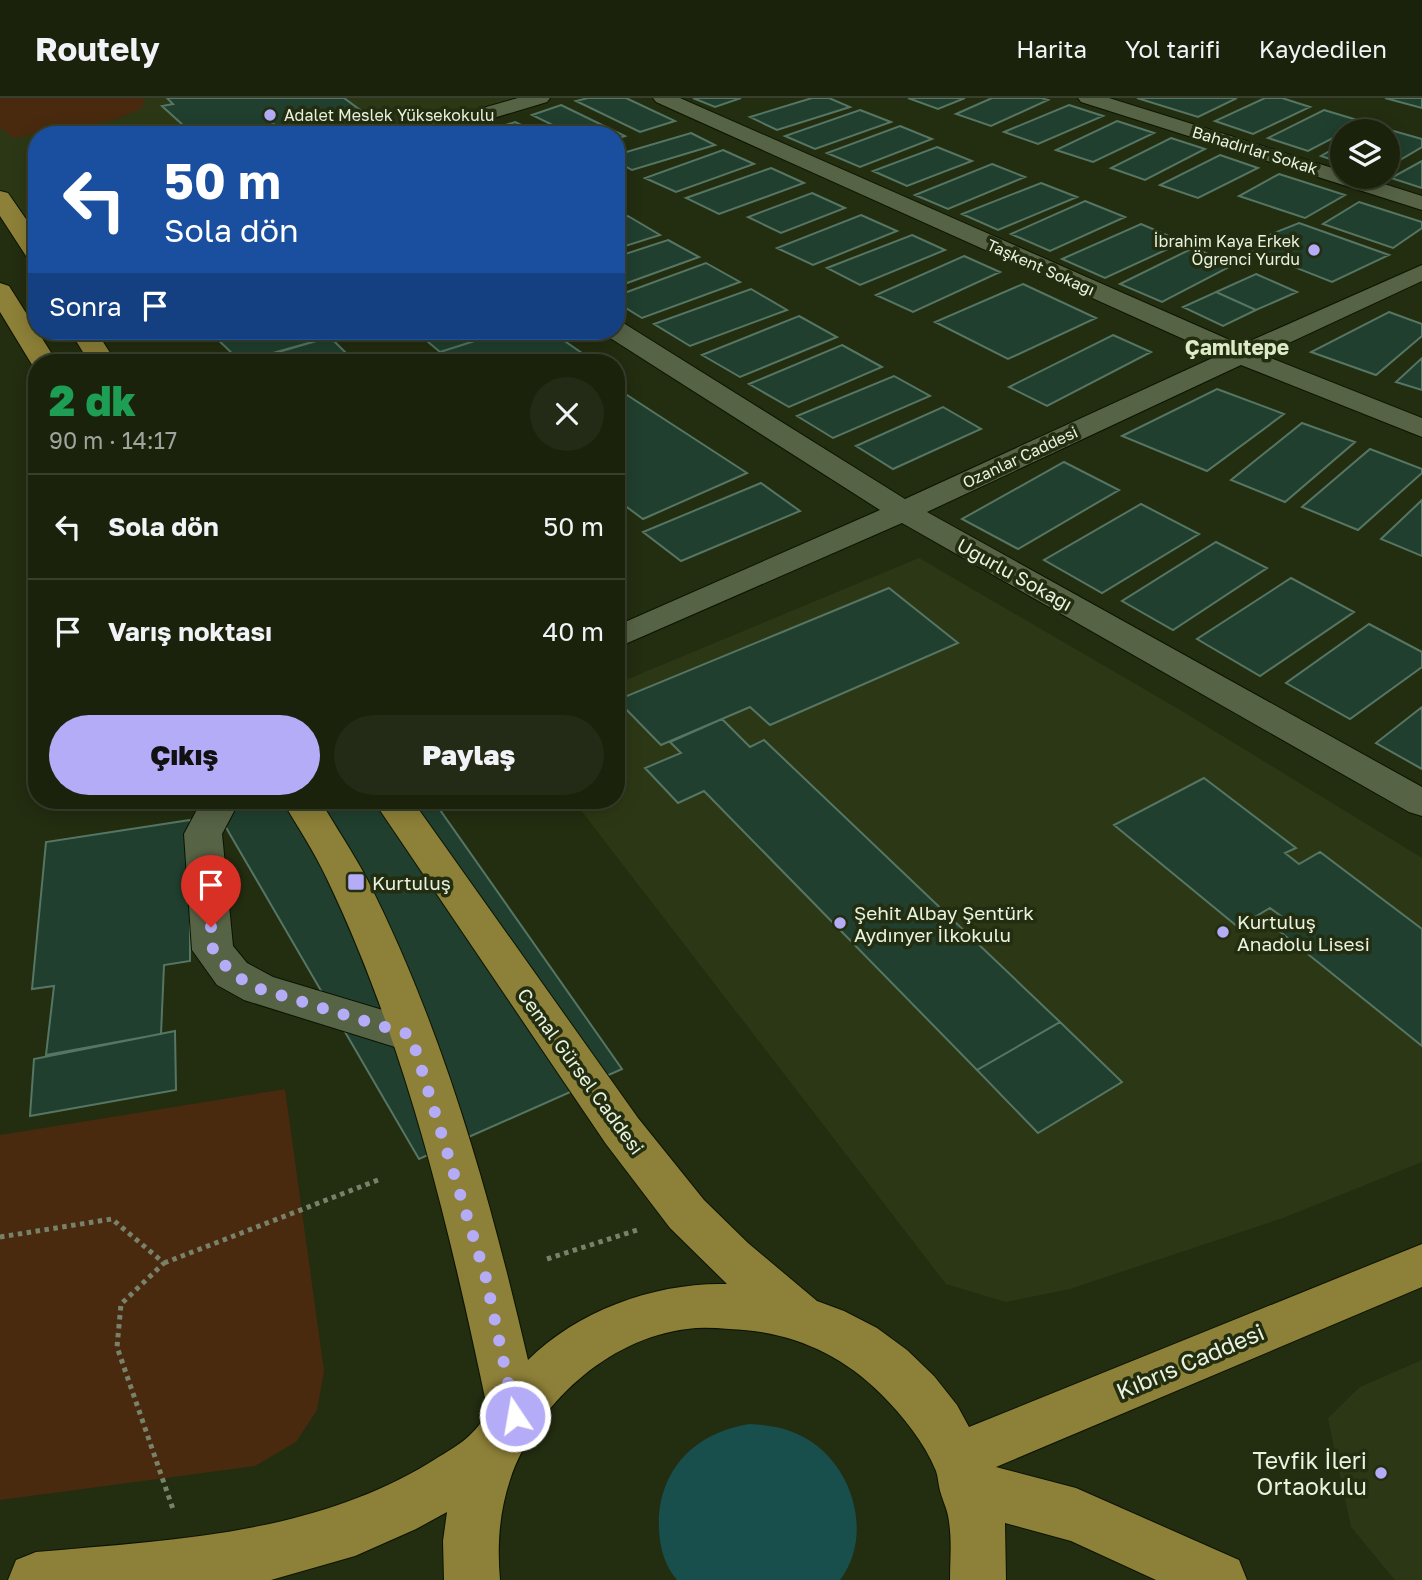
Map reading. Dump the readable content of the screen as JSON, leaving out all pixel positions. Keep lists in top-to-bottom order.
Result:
{
  "streets": {
    "main road": ["Cemal Gürsel Caddesi", "Kıbrıs Caddesi"],
    "street": [
      "Bahadırlar Sokak",
      "Taşkent Sokağı",
      "Ozanlar Caddesi",
      "Uğurlu Sokağı"
    ]
  },
  "crossings": [
    ["Taşkent Sokağı", "Ozanlar Caddesi"],
    ["Ozanlar Caddesi", "Uğurlu Sokağı"]
  ],
  "districts": ["Çamlıtepe"],
  "places": {
    "other": [
      "Adalet Meslek Yüksekokulu",
      "İbrahim Kaya Erkek Öğrenci Yurdu",
      "Şehit Albay Şentürk Aydınyer İlkokulu",
      "Kurtuluş Anadolu Lisesi",
      "Tevfik İleri Ortaokulu"
    ],
    "transit": ["Kurtuluş"]
  },
  "page": {
    "header": "Routely",
    "nav": ["Harita", "Yol tarifi", "Kaydedilen"],
    "turn": ["50 m", "Sola dön"],
    "then": "Sonra",
    "heading": ["2 dk", "90 m · 14:17"],
    "list": [
      {
        "name": "Sola dön",
        "value": "50 m"
      },
      {
        "name": "Varış noktası",
        "value": "40 m"
      }
    ],
    "buttons": ["Çıkış", "Paylaş"]
  }
}
